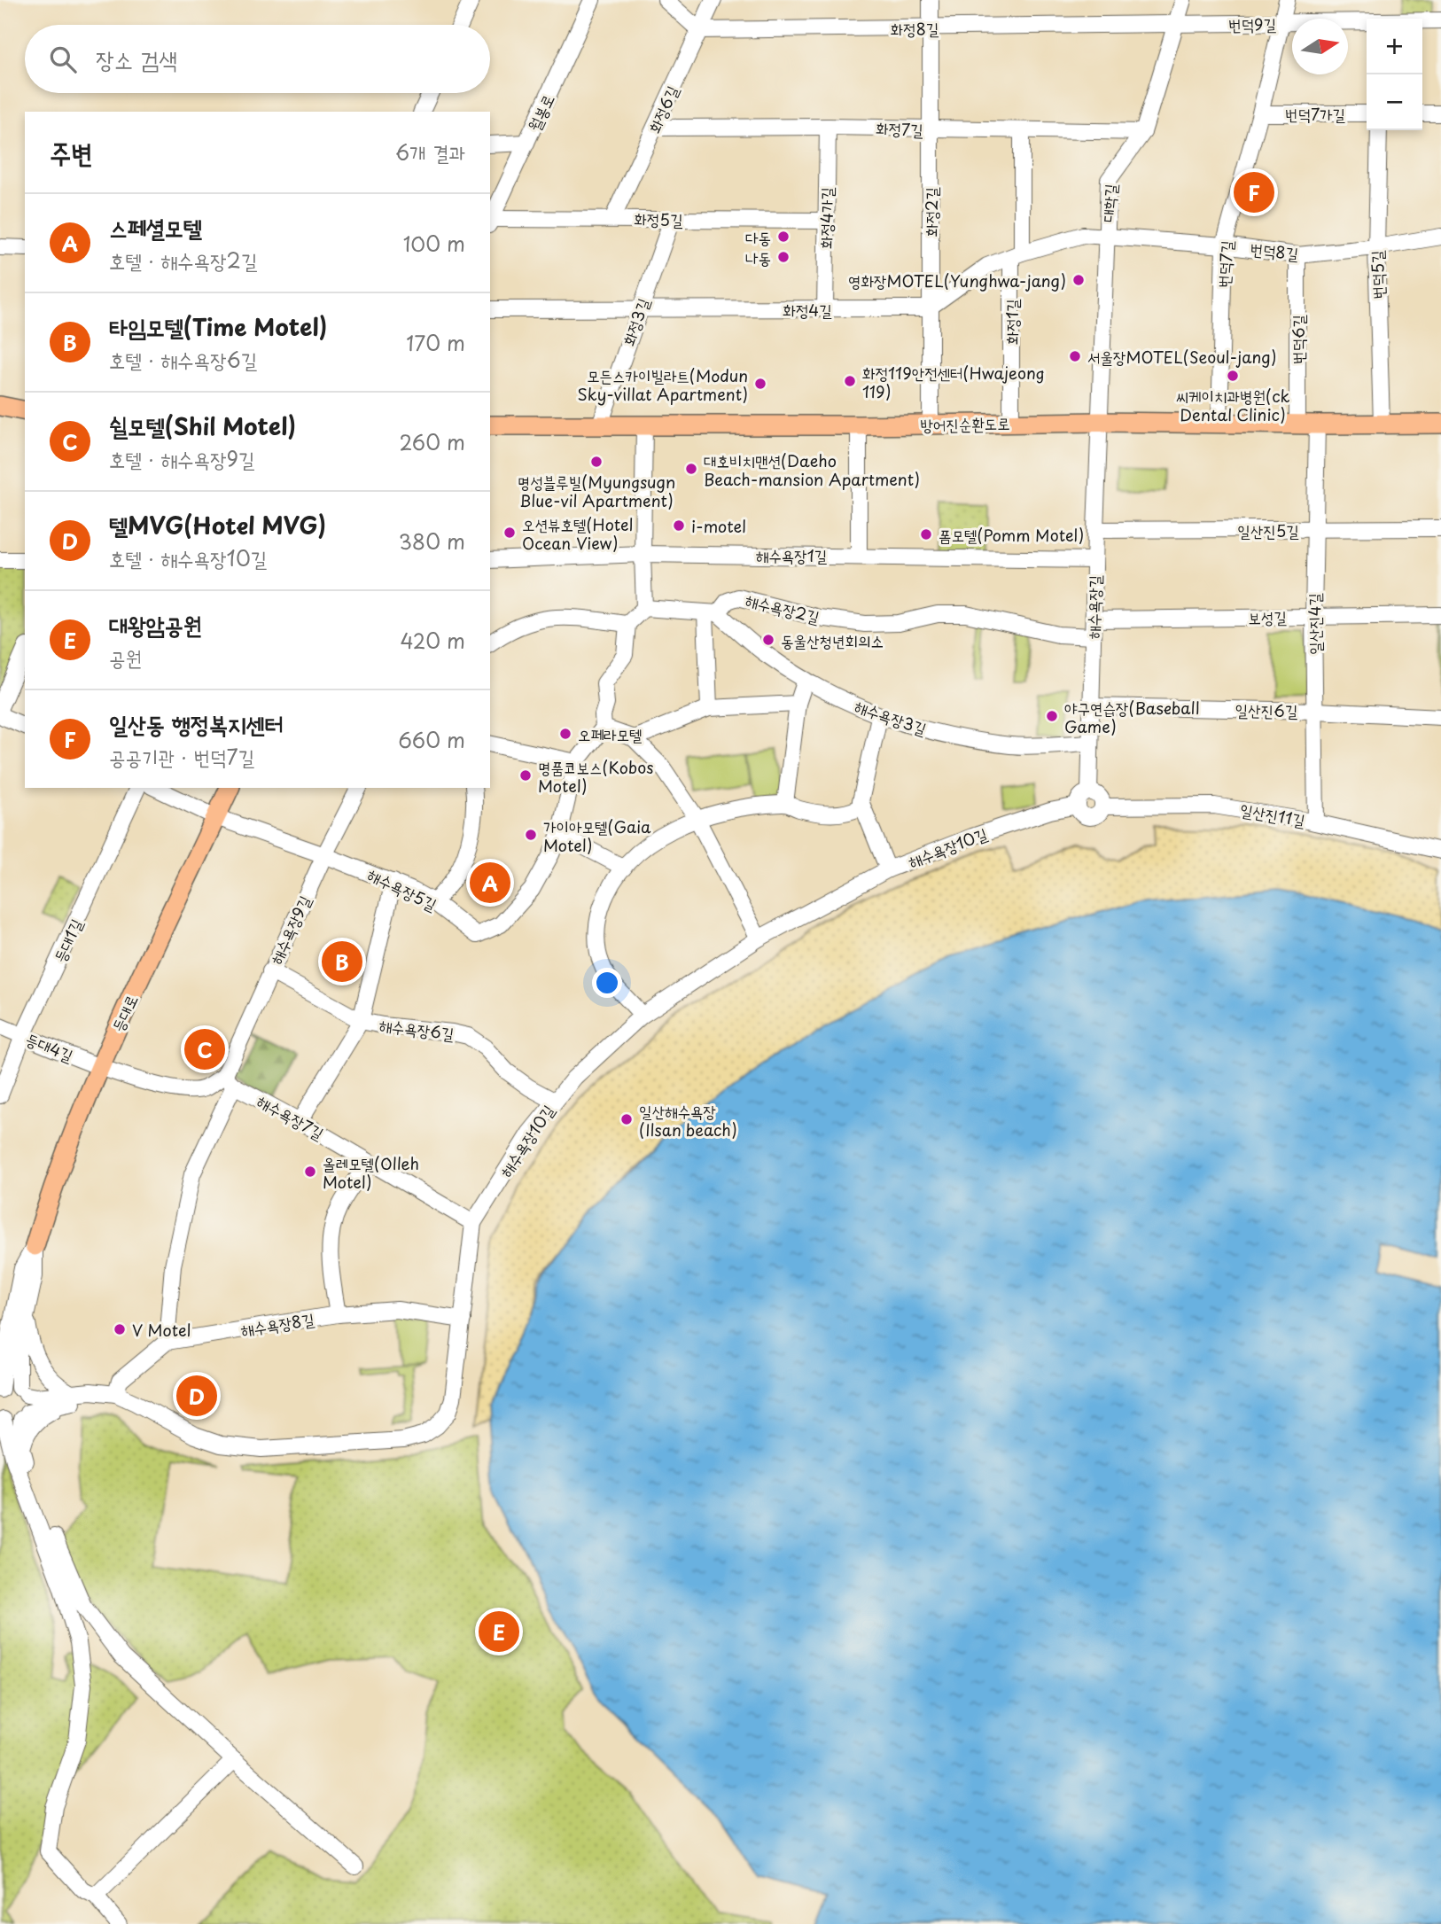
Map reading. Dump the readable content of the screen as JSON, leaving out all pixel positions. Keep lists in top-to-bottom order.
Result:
{
  "streets": {
    "main road": ["방어진순환도로", "등대로"],
    "street": [
      "번덕9길",
      "화정8길",
      "화정6길",
      "월봉로",
      "번덕7가길",
      "화정7길",
      "대학길",
      "화정2길",
      "화정4가길",
      "화정5길",
      "번덕8길",
      "번덕7길",
      "번덕5길",
      "화정4길",
      "화정3길",
      "화정1길",
      "번덕6길",
      "일산진5길",
      "해수욕장1길",
      "해수욕장길",
      "해수욕장2길",
      "보성길",
      "일산진4길",
      "일산진6길",
      "해수욕장3길",
      "일산진11길",
      "해수욕장10길",
      "해수욕장5길",
      "해수욕장9길",
      "등대1길",
      "해수욕장6길",
      "등대4길",
      "해수욕장7길",
      "해수욕장8길"
    ]
  },
  "crossings": [
    ["번덕9길", "화정8길"],
    ["번덕9길", "대학길"],
    ["번덕9길", "번덕7길"],
    ["화정8길", "화정6길"],
    ["화정8길", "대학길"],
    ["화정8길", "화정2길"],
    ["화정6길", "화정7길"],
    ["화정6길", "화정5길"],
    ["월봉로", "화정5길"],
    ["번덕7가길", "번덕7길"],
    ["화정7길", "대학길"],
    ["화정7길", "화정2길"],
    ["화정7길", "화정4가길"],
    ["화정7길", "화정1길"],
    ["대학길", "번덕8길"],
    ["대학길", "방어진순환도로"],
    ["대학길", "해수욕장길"],
    ["화정2길", "화정4길"],
    ["화정2길", "방어진순환도로"],
    ["화정4가길", "화정5길"],
    ["화정4가길", "화정4길"],
    ["화정5길", "화정3길"],
    ["번덕8길", "번덕7길"],
    ["번덕8길", "번덕5길"],
    ["번덕8길", "번덕6길"],
    ["번덕7길", "방어진순환도로"],
    ["번덕5길", "방어진순환도로"],
    ["화정4길", "화정3길"],
    ["화정3길", "방어진순환도로"],
    ["화정1길", "방어진순환도로"],
    ["번덕6길", "방어진순환도로"],
    ["방어진순환도로", "해수욕장길"],
    ["방어진순환도로", "일산진4길"],
    ["일산진5길", "해수욕장길"],
    ["일산진5길", "일산진4길"],
    ["해수욕장1길", "해수욕장길"],
    ["해수욕장길", "해수욕장2길"],
    ["해수욕장길", "보성길"],
    ["해수욕장길", "일산진6길"],
    ["해수욕장길", "해수욕장3길"],
    ["해수욕장길", "일산진11길"],
    ["해수욕장길", "해수욕장10길"],
    ["해수욕장2길", "해수욕장3길"],
    ["보성길", "일산진4길"],
    ["일산진4길", "일산진6길"],
    ["일산진4길", "일산진11길"],
    ["일산진11길", "해수욕장10길"],
    ["해수욕장10길", "해수욕장6길"],
    ["해수욕장10길", "해수욕장7길"],
    ["해수욕장10길", "해수욕장8길"],
    ["해수욕장5길", "해수욕장9길"],
    ["해수욕장5길", "등대로"],
    ["해수욕장9길", "해수욕장6길"],
    ["해수욕장9길", "해수욕장7길"],
    ["해수욕장9길", "해수욕장8길"],
    ["등대1길", "등대4길"],
    ["등대로", "등대4길"]
  ],
  "places": [
    "다동",
    "나동",
    "영화장MOTEL(Yunghwa-jang)",
    "서울장MOTEL(Seoul-jang)",
    "씨케이치과병원(ck Dental Clinic)",
    "화정119안전센터(Hwajeong 119)",
    "모든스카이빌라트(Modun Sky-villat Apartment)",
    "명성블루빌(Myungsugn Blue-vil Apartment)",
    "대호비치맨션(Daeho Beach-mansion Apartment)",
    "i-motel",
    "오션뷰호텔(Hotel Ocean View)",
    "폼모텔(Pomm Motel)",
    "동울산청년회의소",
    "야구연습장(Baseball Game)",
    "오페라모텔",
    "명품코보스(Kobos Motel)",
    "가이아모텔(Gaia Motel)",
    "일산해수욕장 (Ilsan beach)",
    "올레모텔(Olleh Motel)",
    "V Motel"
  ],
  "north": "right",
  "page": {
    "map_buttons": ["+", "−"],
    "search": "장소 검색",
    "heading": ["주변", "6개 결과"],
    "pins": [
      "F",
      "A",
      "B",
      "C",
      "D",
      "E"
    ],
    "list": [
      {
        "mark": "A",
        "name": "스페셜모텔",
        "note": "호텔 · 해수욕장2길",
        "value": "100 m"
      },
      {
        "mark": "B",
        "name": "타임모텔(Time Motel)",
        "note": "호텔 · 해수욕장6길",
        "value": "170 m"
      },
      {
        "mark": "C",
        "name": "쉴모텔(Shil Motel)",
        "note": "호텔 · 해수욕장9길",
        "value": "260 m"
      },
      {
        "mark": "D",
        "name": "텔MVG(Hotel MVG)",
        "note": "호텔 · 해수욕장10길",
        "value": "380 m"
      },
      {
        "mark": "E",
        "name": "대왕암공원",
        "note": "공원",
        "value": "420 m"
      },
      {
        "mark": "F",
        "name": "일산동 행정복지센터",
        "note": "공공기관 · 번덕7길",
        "value": "660 m"
      }
    ]
  }
}
